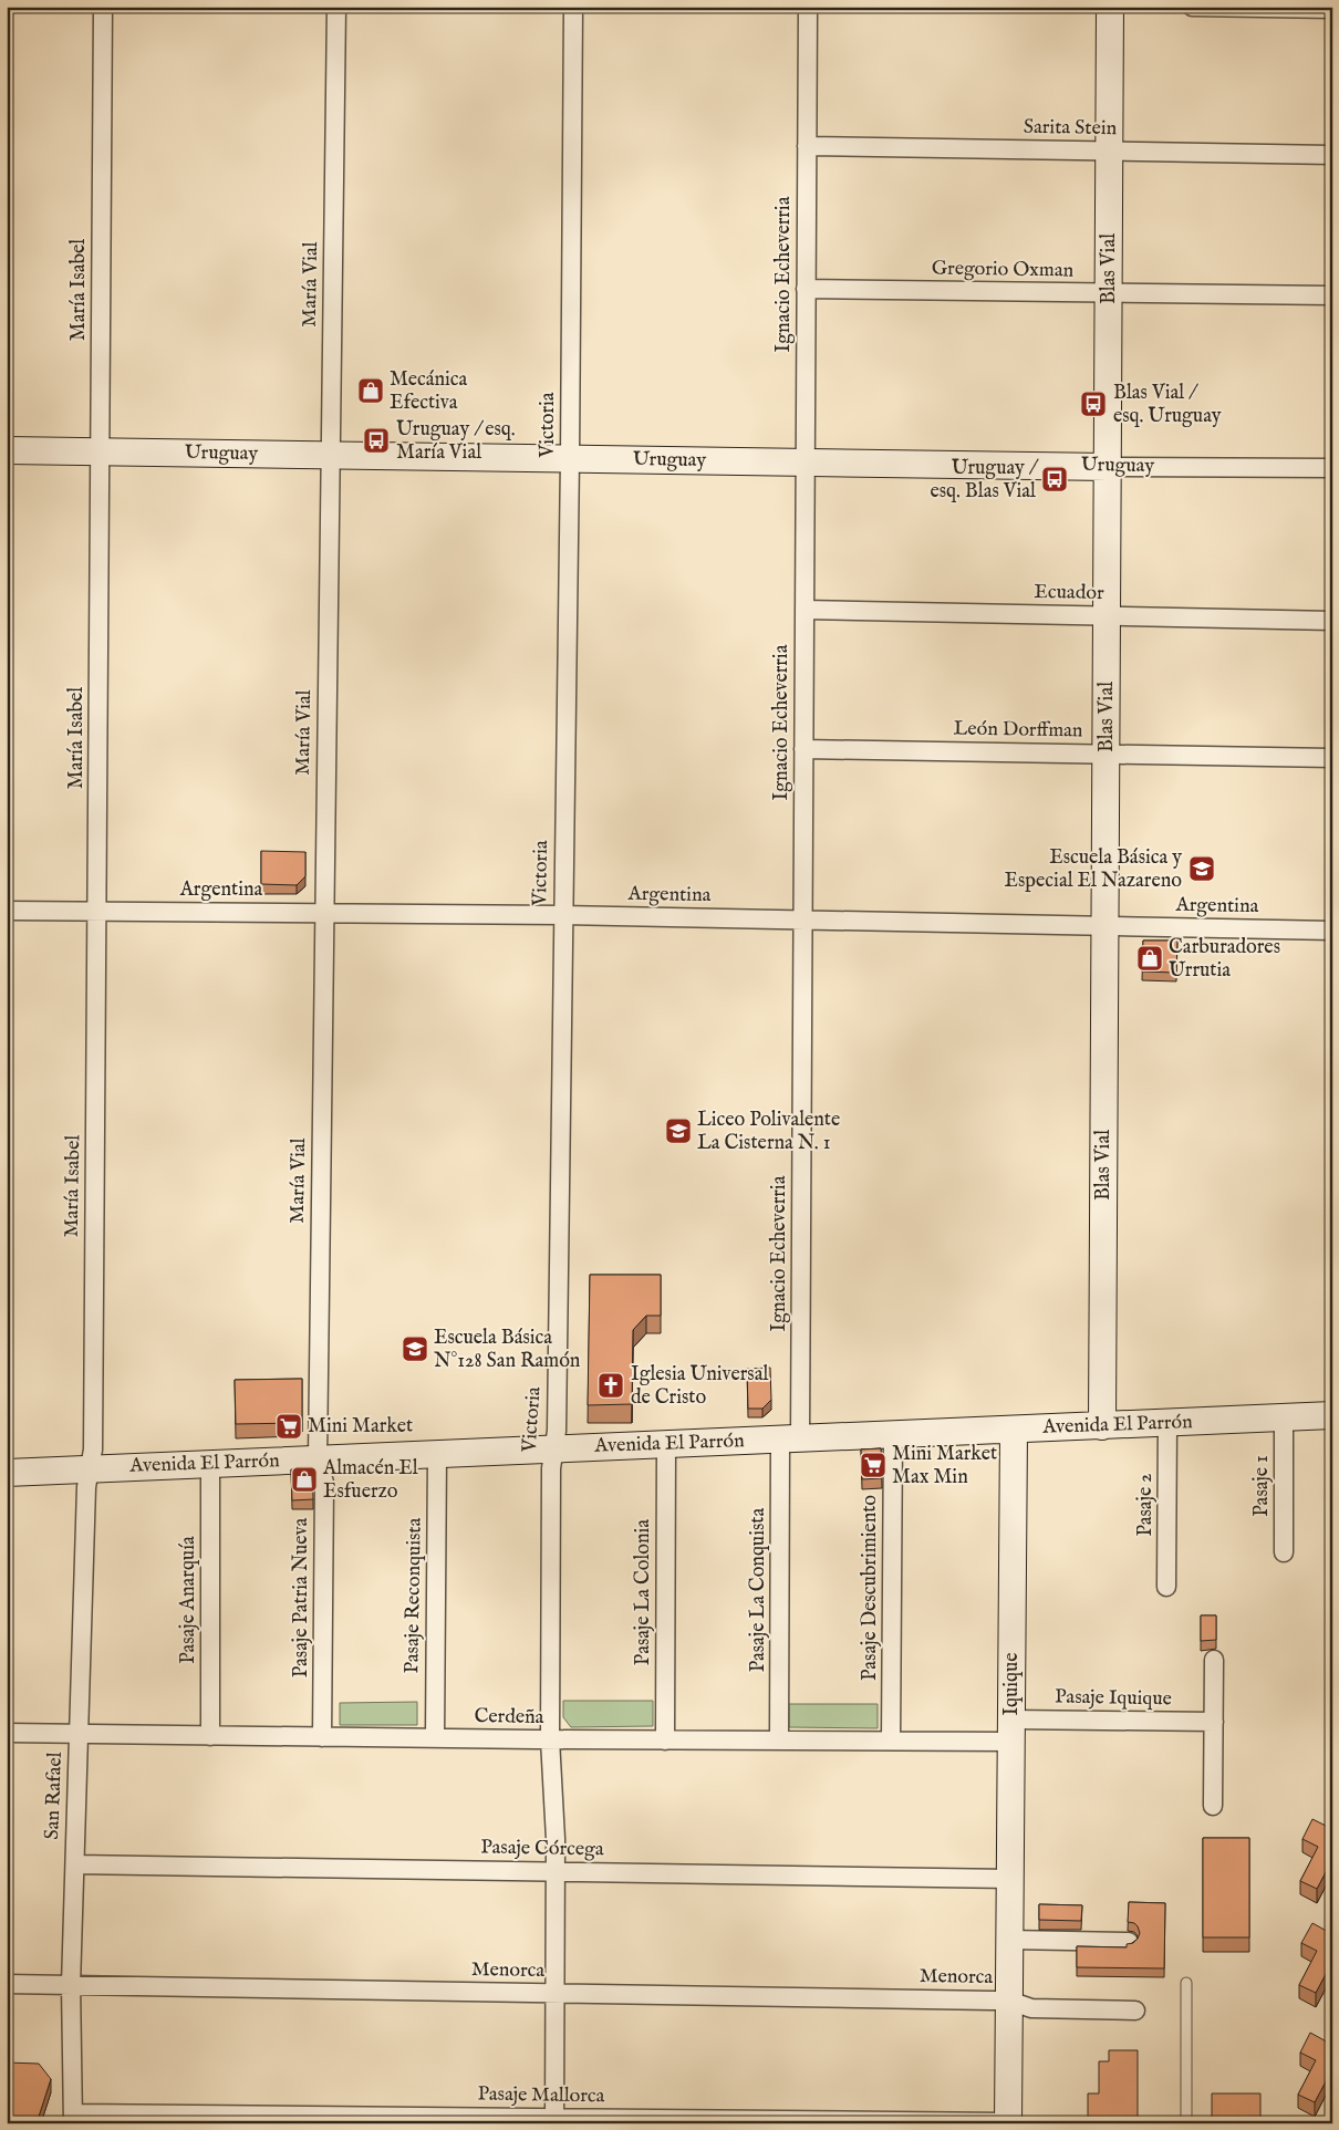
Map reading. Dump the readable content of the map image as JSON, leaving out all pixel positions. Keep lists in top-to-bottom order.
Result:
{
  "streets": {
    "street": [
      "Sarita Stein",
      "Blas Vial",
      "Gregorio Oxman",
      "Ignacio Echeverria",
      "María Vial",
      "María Isabel",
      "Victoria",
      "Uruguay",
      "Ecuador",
      "León Dorffman",
      "Argentina",
      "Avenida El Parrón",
      "Pasaje 1",
      "Pasaje 2",
      "Pasaje Descubrimiento",
      "Pasaje La Conquista",
      "Pasaje La Colonia",
      "Pasaje Reconquista",
      "Pasaje Patria Nueva",
      "Pasaje Anarquía",
      "Iquique",
      "Pasaje Iquique",
      "Cerdeña",
      "San Rafael",
      "Pasaje Córcega",
      "Menorca",
      "Pasaje Mallorca"
    ]
  },
  "crossings": [
    ["Sarita Stein", "Blas Vial"],
    ["Sarita Stein", "Ignacio Echeverria"],
    ["Blas Vial", "Gregorio Oxman"],
    ["Blas Vial", "Uruguay"],
    ["Blas Vial", "Ecuador"],
    ["Blas Vial", "León Dorffman"],
    ["Blas Vial", "Argentina"],
    ["Blas Vial", "Avenida El Parrón"],
    ["Gregorio Oxman", "Ignacio Echeverria"],
    ["Ignacio Echeverria", "Uruguay"],
    ["Ignacio Echeverria", "Ecuador"],
    ["Ignacio Echeverria", "León Dorffman"],
    ["Ignacio Echeverria", "Argentina"],
    ["Ignacio Echeverria", "Avenida El Parrón"],
    ["Ignacio Echeverria", "Pasaje La Conquista"],
    ["María Vial", "Uruguay"],
    ["María Vial", "Argentina"],
    ["María Vial", "Avenida El Parrón"],
    ["María Vial", "Pasaje Patria Nueva"],
    ["María Isabel", "Uruguay"],
    ["María Isabel", "Argentina"],
    ["María Isabel", "Avenida El Parrón"],
    ["María Isabel", "San Rafael"],
    ["Victoria", "Uruguay"],
    ["Victoria", "Argentina"],
    ["Victoria", "Avenida El Parrón"],
    ["Victoria", "Cerdeña"],
    ["Victoria", "Pasaje Córcega"],
    ["Victoria", "Menorca"],
    ["Victoria", "Pasaje Mallorca"],
    ["Avenida El Parrón", "Pasaje 1"],
    ["Avenida El Parrón", "Pasaje 2"],
    ["Avenida El Parrón", "Pasaje Descubrimiento"],
    ["Avenida El Parrón", "Pasaje La Conquista"],
    ["Avenida El Parrón", "Pasaje La Colonia"],
    ["Avenida El Parrón", "Pasaje Reconquista"],
    ["Avenida El Parrón", "Pasaje Patria Nueva"],
    ["Avenida El Parrón", "Pasaje Anarquía"],
    ["Avenida El Parrón", "Iquique"],
    ["Avenida El Parrón", "San Rafael"],
    ["Pasaje Descubrimiento", "Cerdeña"],
    ["Pasaje La Conquista", "Cerdeña"],
    ["Pasaje La Colonia", "Cerdeña"],
    ["Pasaje Reconquista", "Cerdeña"],
    ["Pasaje Patria Nueva", "Cerdeña"],
    ["Pasaje Anarquía", "Cerdeña"],
    ["Iquique", "Pasaje Iquique"],
    ["Iquique", "Cerdeña"],
    ["Iquique", "Pasaje Córcega"],
    ["Iquique", "Menorca"],
    ["Iquique", "Pasaje Mallorca"],
    ["Pasaje Iquique", "Cerdeña"],
    ["Cerdeña", "San Rafael"],
    ["San Rafael", "Pasaje Córcega"],
    ["San Rafael", "Menorca"],
    ["San Rafael", "Pasaje Mallorca"]
  ],
  "places": {
    "shop": ["Mecánica Efectiva", "Carburadores Urrutia", "Almacén El Esfuerzo"],
    "bus stop": ["Blas Vial / esq. Uruguay", "Uruguay / esq. María Vial", "Uruguay / esq. Blas Vial"],
    "school or university": ["Escuela Básica y Especial El Nazareno", "Liceo Polivalente La Cisterna N. 1", "Escuela Básica N°128 San Ramón"],
    "church": ["Iglesia Universal de Cristo"],
    "supermarket": ["Mini Market", "Mini Market Max Min"]
  }
}
